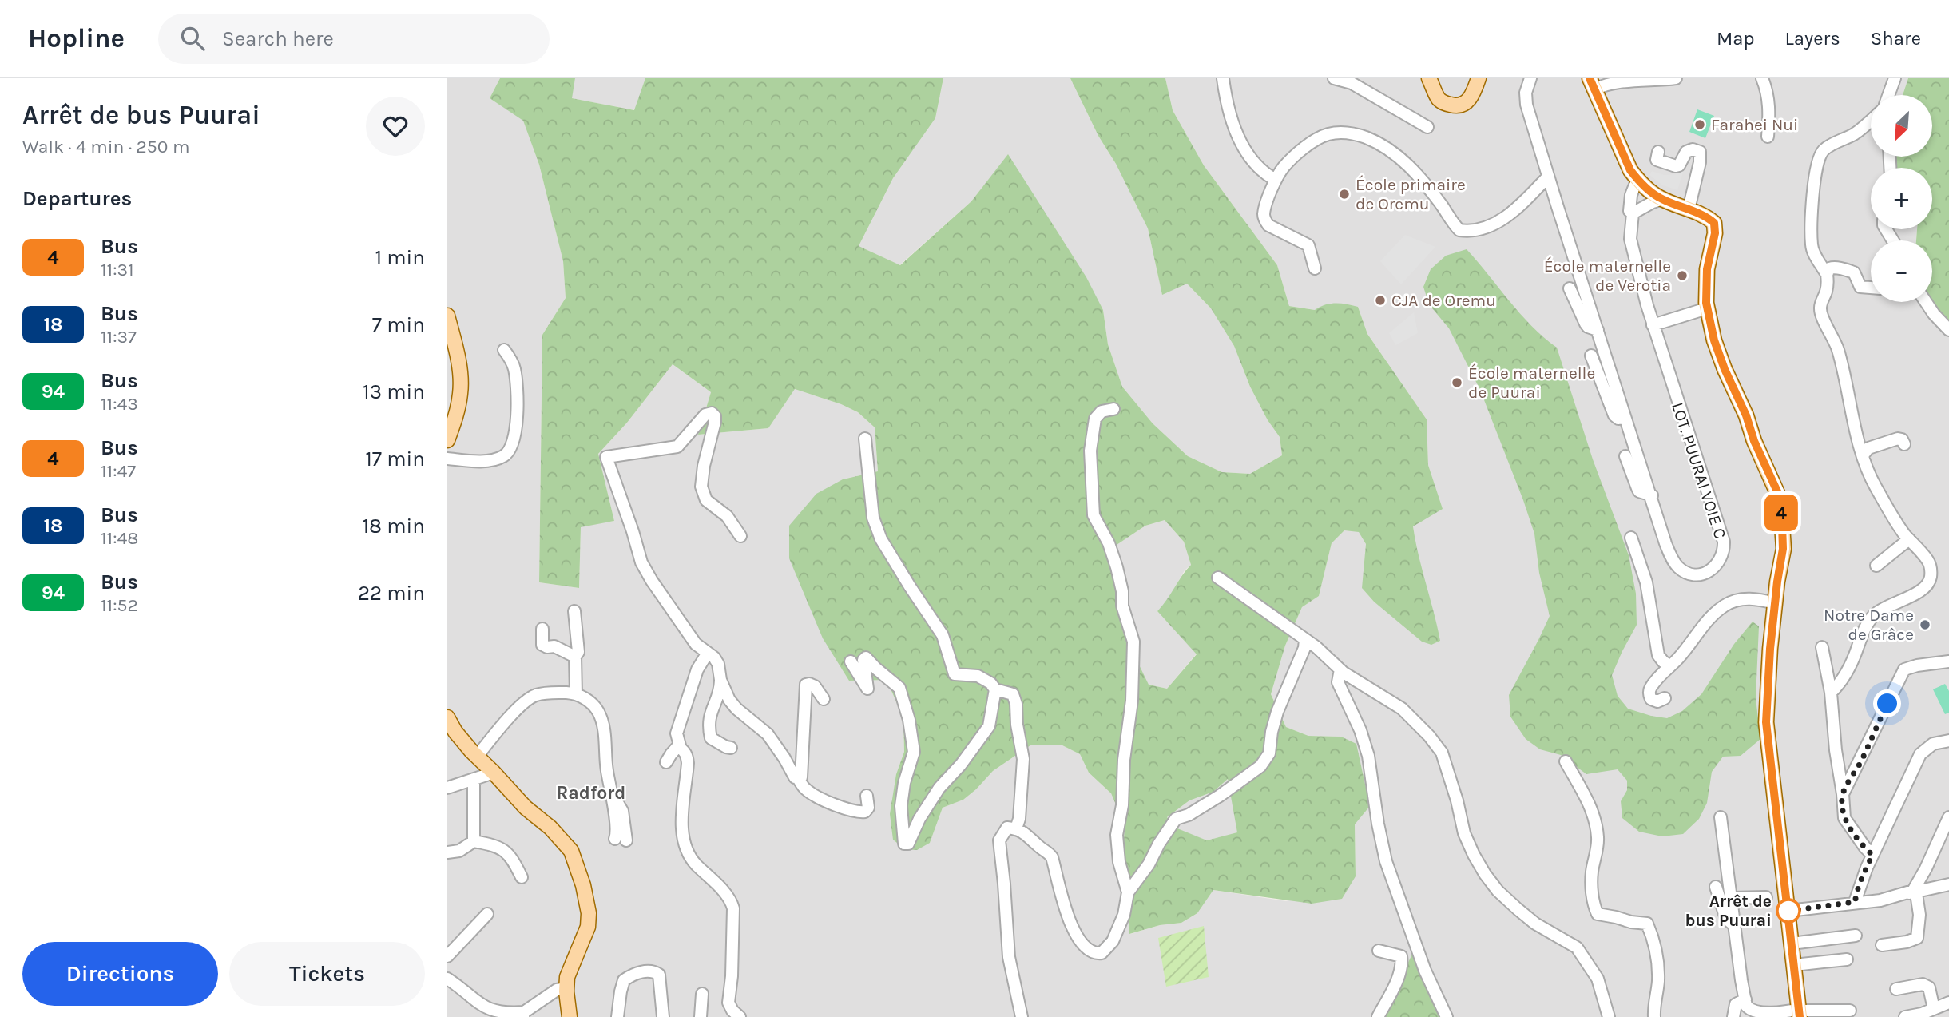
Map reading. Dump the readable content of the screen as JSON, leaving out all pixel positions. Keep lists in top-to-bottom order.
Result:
{
  "streets": {
    "street": ["LOT. PUURAI VOIE C"]
  },
  "districts": ["Radford"],
  "places": [
    "Farahei Nui",
    "École primaire de Oremu",
    "École maternelle de Verotia",
    "CJA de Oremu",
    "École maternelle de Puurai",
    "Notre Dame de Grâce",
    "Arrêt de bus Puurai"
  ],
  "lines": ["bus line 4"],
  "north": "bottom left",
  "page": {
    "header": "Hopline",
    "search": "Search here",
    "nav": ["Map", "Layers", "Share"],
    "heading": [
      ["Arrêt de bus Puurai", "Walk · 4 min · 250 m"],
      "Departures"
    ],
    "on_map": "4",
    "map_buttons": ["+", "−"],
    "list": [
      {
        "mark": "4",
        "name": "Bus",
        "note": "11:31",
        "value": "1 min"
      },
      {
        "mark": "18",
        "name": "Bus",
        "note": "11:37",
        "value": "7 min"
      },
      {
        "mark": "94",
        "name": "Bus",
        "note": "11:43",
        "value": "13 min"
      },
      {
        "mark": "4",
        "name": "Bus",
        "note": "11:47",
        "value": "17 min"
      },
      {
        "mark": "18",
        "name": "Bus",
        "note": "11:48",
        "value": "18 min"
      },
      {
        "mark": "94",
        "name": "Bus",
        "note": "11:52",
        "value": "22 min"
      }
    ],
    "buttons": ["Directions", "Tickets"]
  }
}
